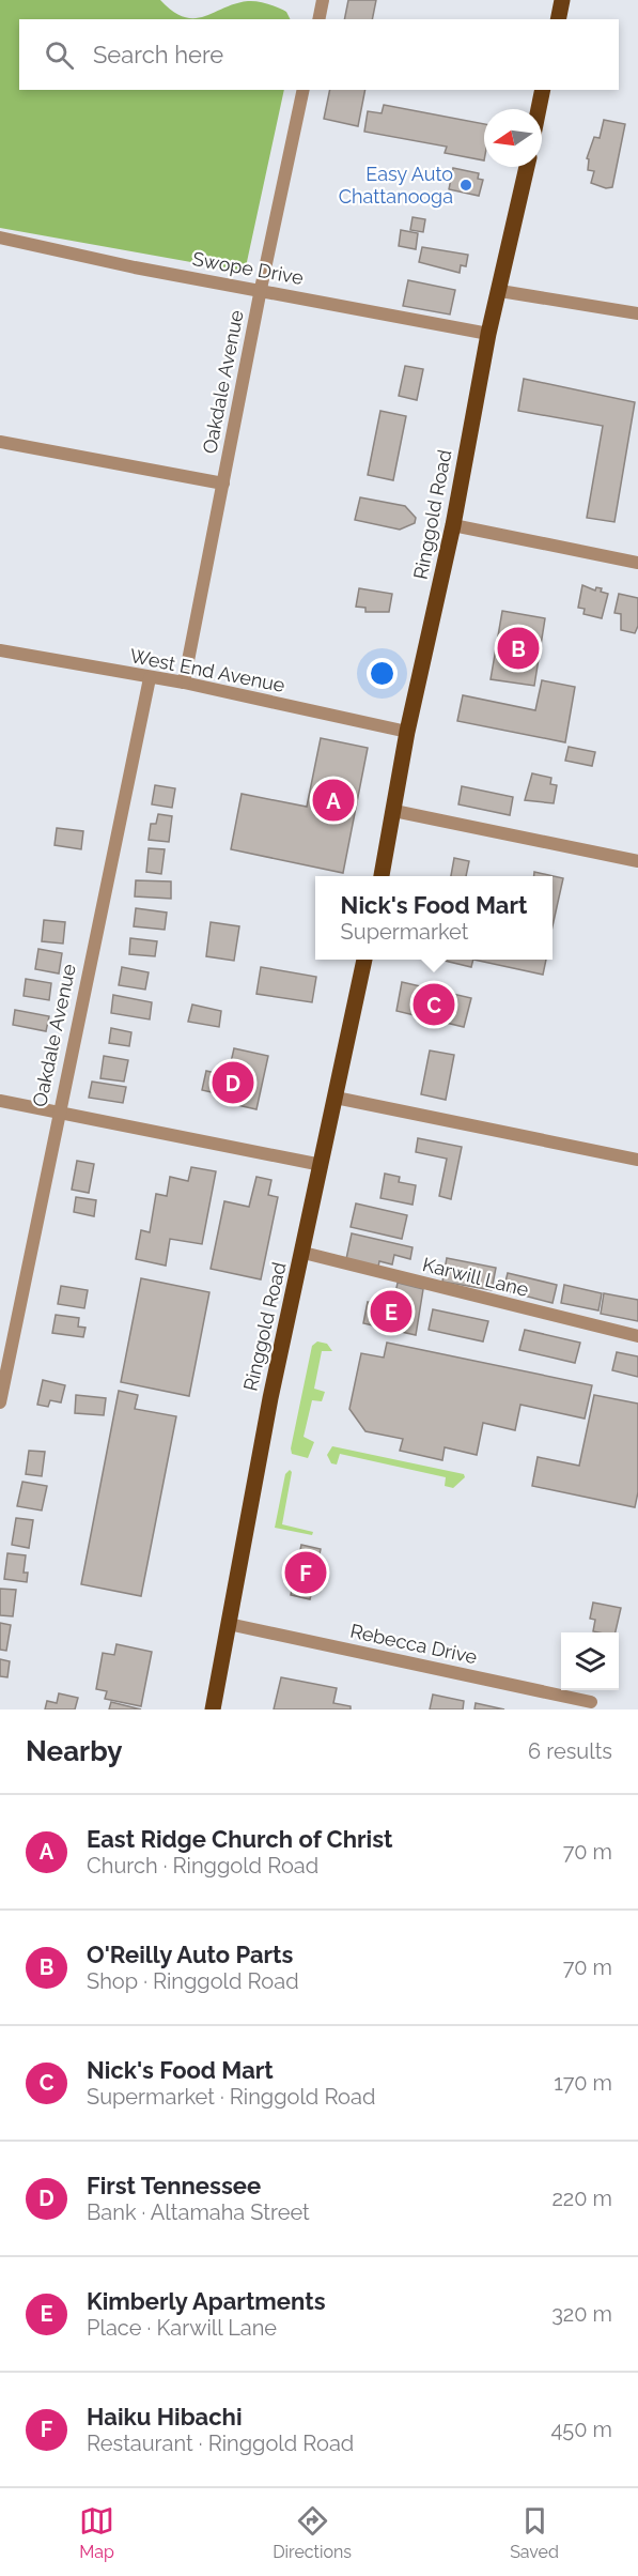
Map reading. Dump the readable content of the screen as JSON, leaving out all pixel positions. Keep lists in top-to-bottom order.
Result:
{
  "streets": {
    "main road": ["Ringgold Road"],
    "street": [
      "Swope Drive",
      "Oakdale Avenue",
      "West End Avenue",
      "Karwill Lane",
      "Rebecca Drive"
    ]
  },
  "crossings": [
    ["Swope Drive", "Oakdale Avenue"],
    ["Swope Drive", "Ringgold Road"],
    ["Oakdale Avenue", "West End Avenue"],
    ["Ringgold Road", "West End Avenue"],
    ["Ringgold Road", "Karwill Lane"],
    ["Ringgold Road", "Rebecca Drive"]
  ],
  "places": ["Easy Auto Chattanooga"],
  "north": "left",
  "page": {
    "search": "Search here",
    "pins": [
      "B",
      "A",
      "C",
      "D",
      "E",
      "F"
    ],
    "popup": ["Nick's Food Mart", "Supermarket"],
    "heading": ["Nearby", "6 results"],
    "list": [
      {
        "mark": "A",
        "name": "East Ridge Church of Christ",
        "note": "Church · Ringgold Road",
        "value": "70 m"
      },
      {
        "mark": "B",
        "name": "O'Reilly Auto Parts",
        "note": "Shop · Ringgold Road",
        "value": "70 m"
      },
      {
        "mark": "C",
        "name": "Nick's Food Mart",
        "note": "Supermarket · Ringgold Road",
        "value": "170 m"
      },
      {
        "mark": "D",
        "name": "First Tennessee",
        "note": "Bank · Altamaha Street",
        "value": "220 m"
      },
      {
        "mark": "E",
        "name": "Kimberly Apartments",
        "note": "Place · Karwill Lane",
        "value": "320 m"
      },
      {
        "mark": "F",
        "name": "Haiku Hibachi",
        "note": "Restaurant · Ringgold Road",
        "value": "450 m"
      }
    ],
    "nav": ["Map", "Directions", "Saved"]
  }
}
